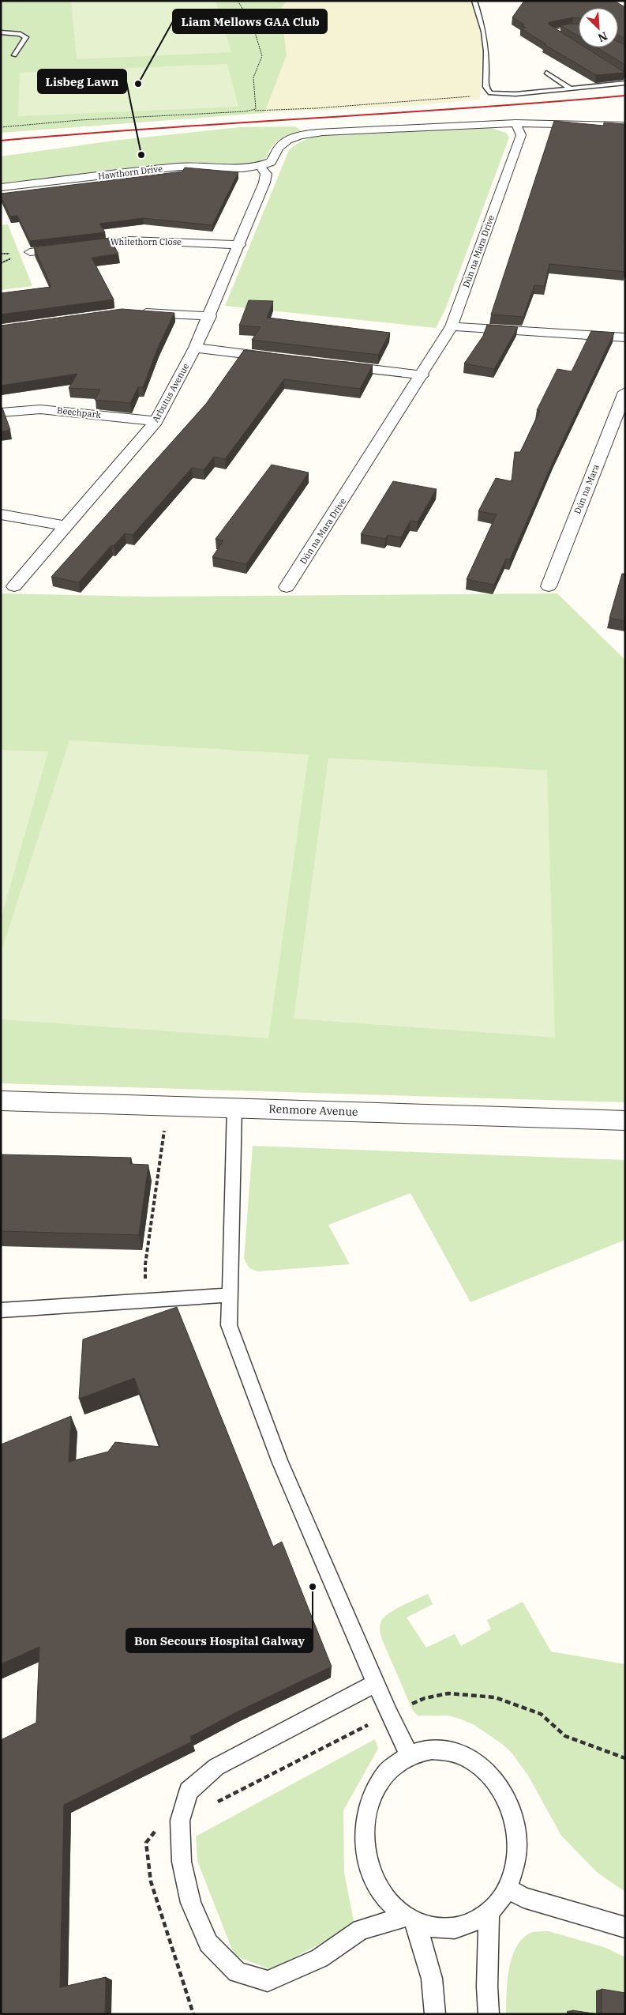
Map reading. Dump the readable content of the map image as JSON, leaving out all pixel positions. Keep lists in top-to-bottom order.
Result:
{
  "streets": {
    "street": [
      "Hawthorn Drive",
      "Whitethorn Close",
      "Dún na Mara Drive",
      "Arbutus Avenue",
      "Beechpark",
      "Dún na Mara",
      "Renmore Avenue"
    ]
  },
  "crossings": [
    ["Hawthorn Drive", "Arbutus Avenue"],
    ["Whitethorn Close", "Arbutus Avenue"],
    ["Arbutus Avenue", "Beechpark"]
  ],
  "places": ["Liam Mellows GAA Club", "Lisbeg Lawn", "Bon Secours Hospital Galway"],
  "north": "bottom right"
}
